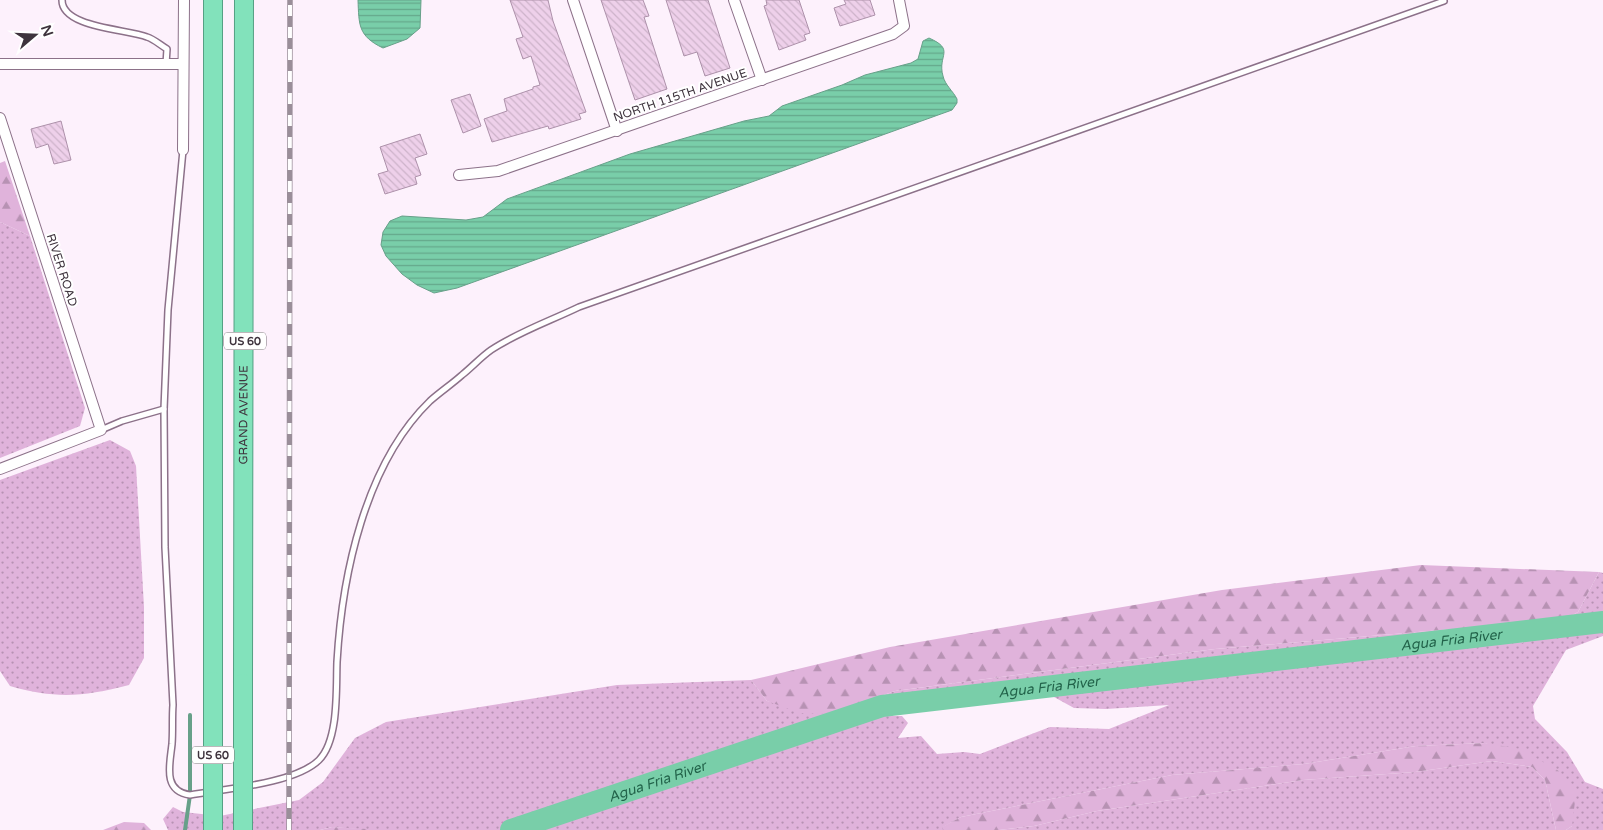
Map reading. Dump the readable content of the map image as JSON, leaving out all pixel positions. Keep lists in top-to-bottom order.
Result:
{
  "streets": {
    "highway": ["US 60", "GRAND AVENUE"],
    "street": ["NORTH 115TH AVENUE", "RIVER ROAD"]
  },
  "water": ["Agua Fria River"],
  "north": "right"
}
